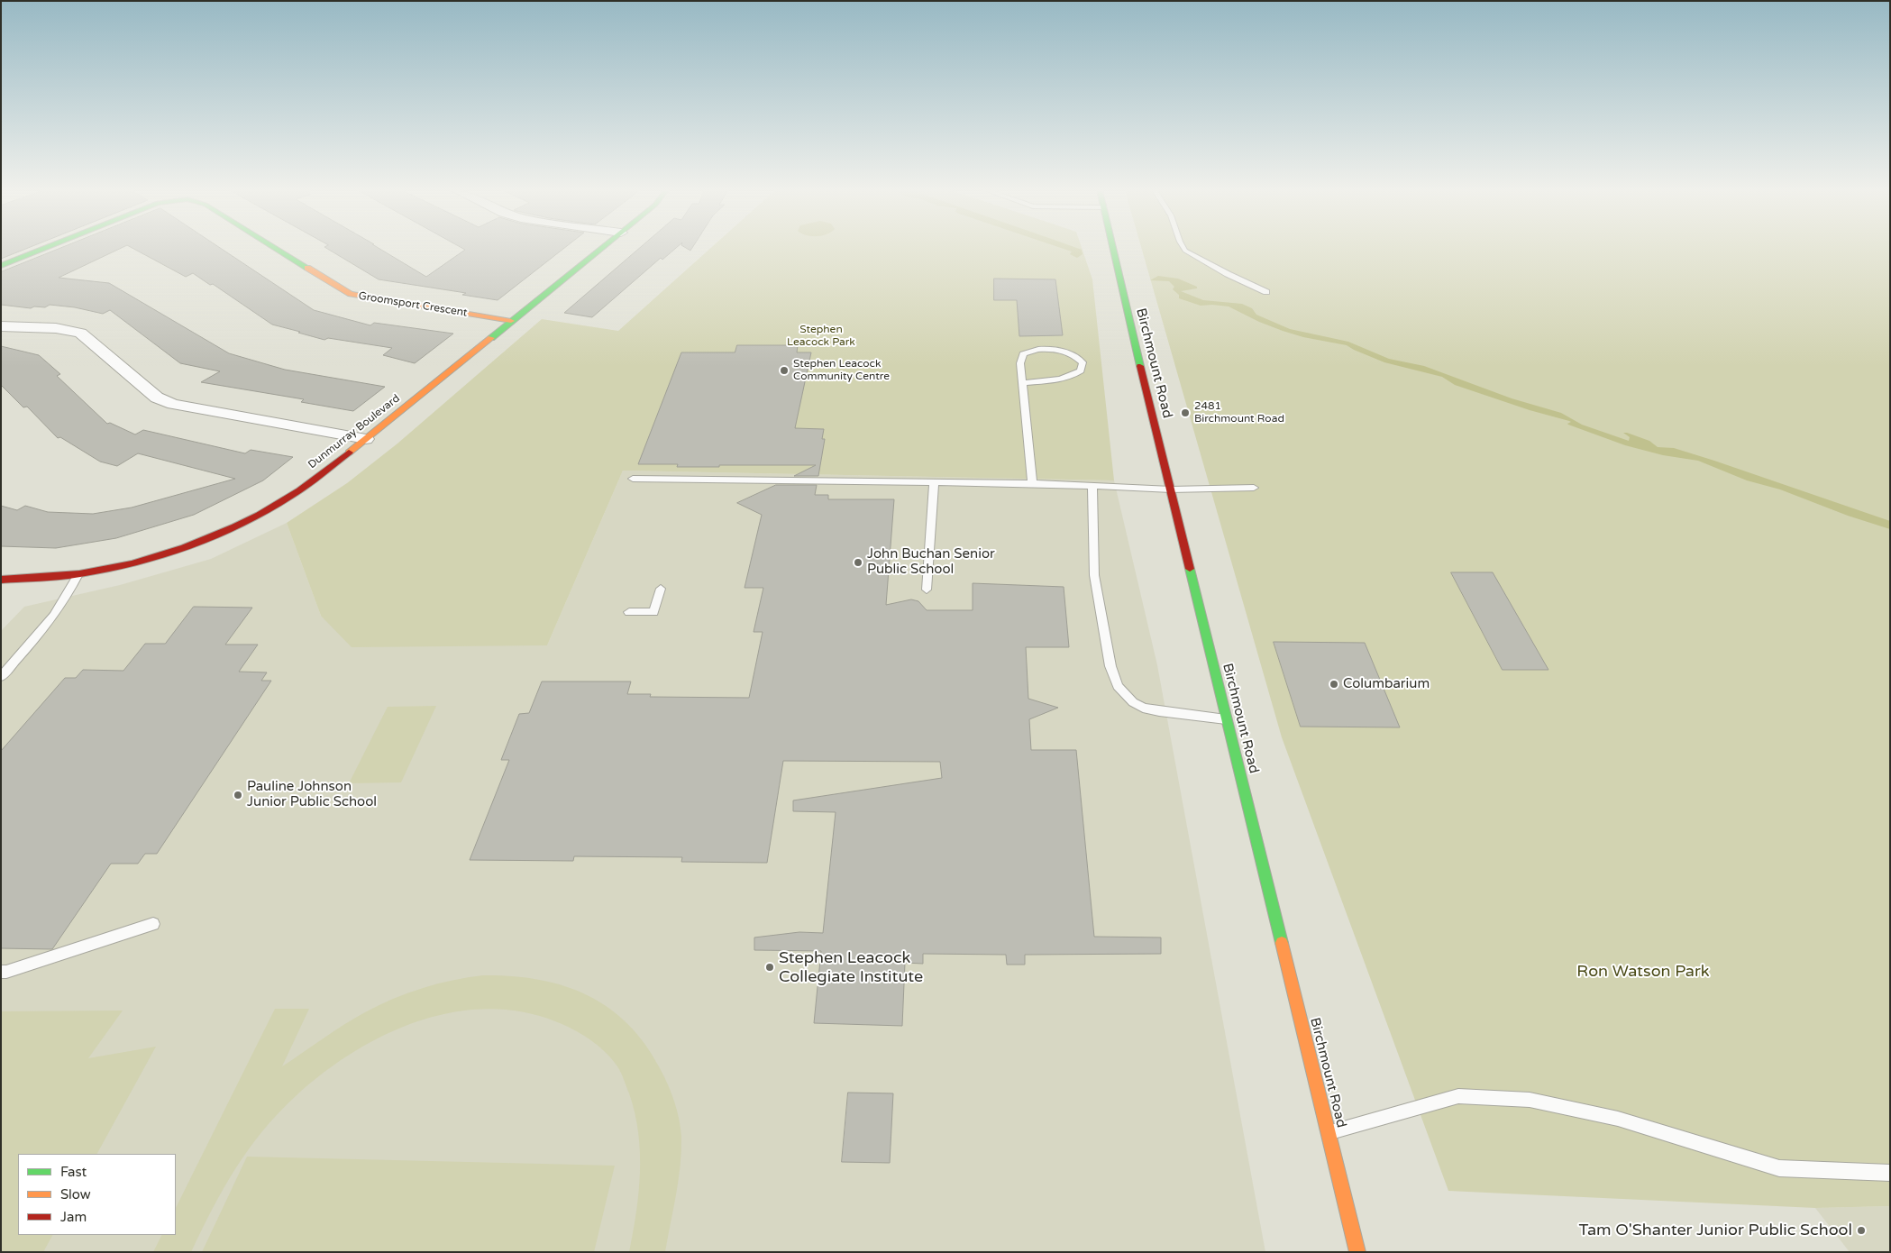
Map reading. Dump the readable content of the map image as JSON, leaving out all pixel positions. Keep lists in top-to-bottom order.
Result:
{
  "streets": {
    "street": ["Groomsport Crescent", "Birchmount Road", "Dunmurray Boulevard"]
  },
  "crossings": [
    ["Groomsport Crescent", "Dunmurray Boulevard"]
  ],
  "parks": ["Stephen Leacock Park", "Ron Watson Park"],
  "places": [
    "Stephen Leacock Community Centre",
    "2481 Birchmount Road",
    "John Buchan Senior Public School",
    "Columbarium",
    "Pauline Johnson Junior Public School",
    "Stephen Leacock Collegiate Institute",
    "Tam O'Shanter Junior Public School"
  ],
  "legend": ["Fast", "Slow", "Jam"]
}
